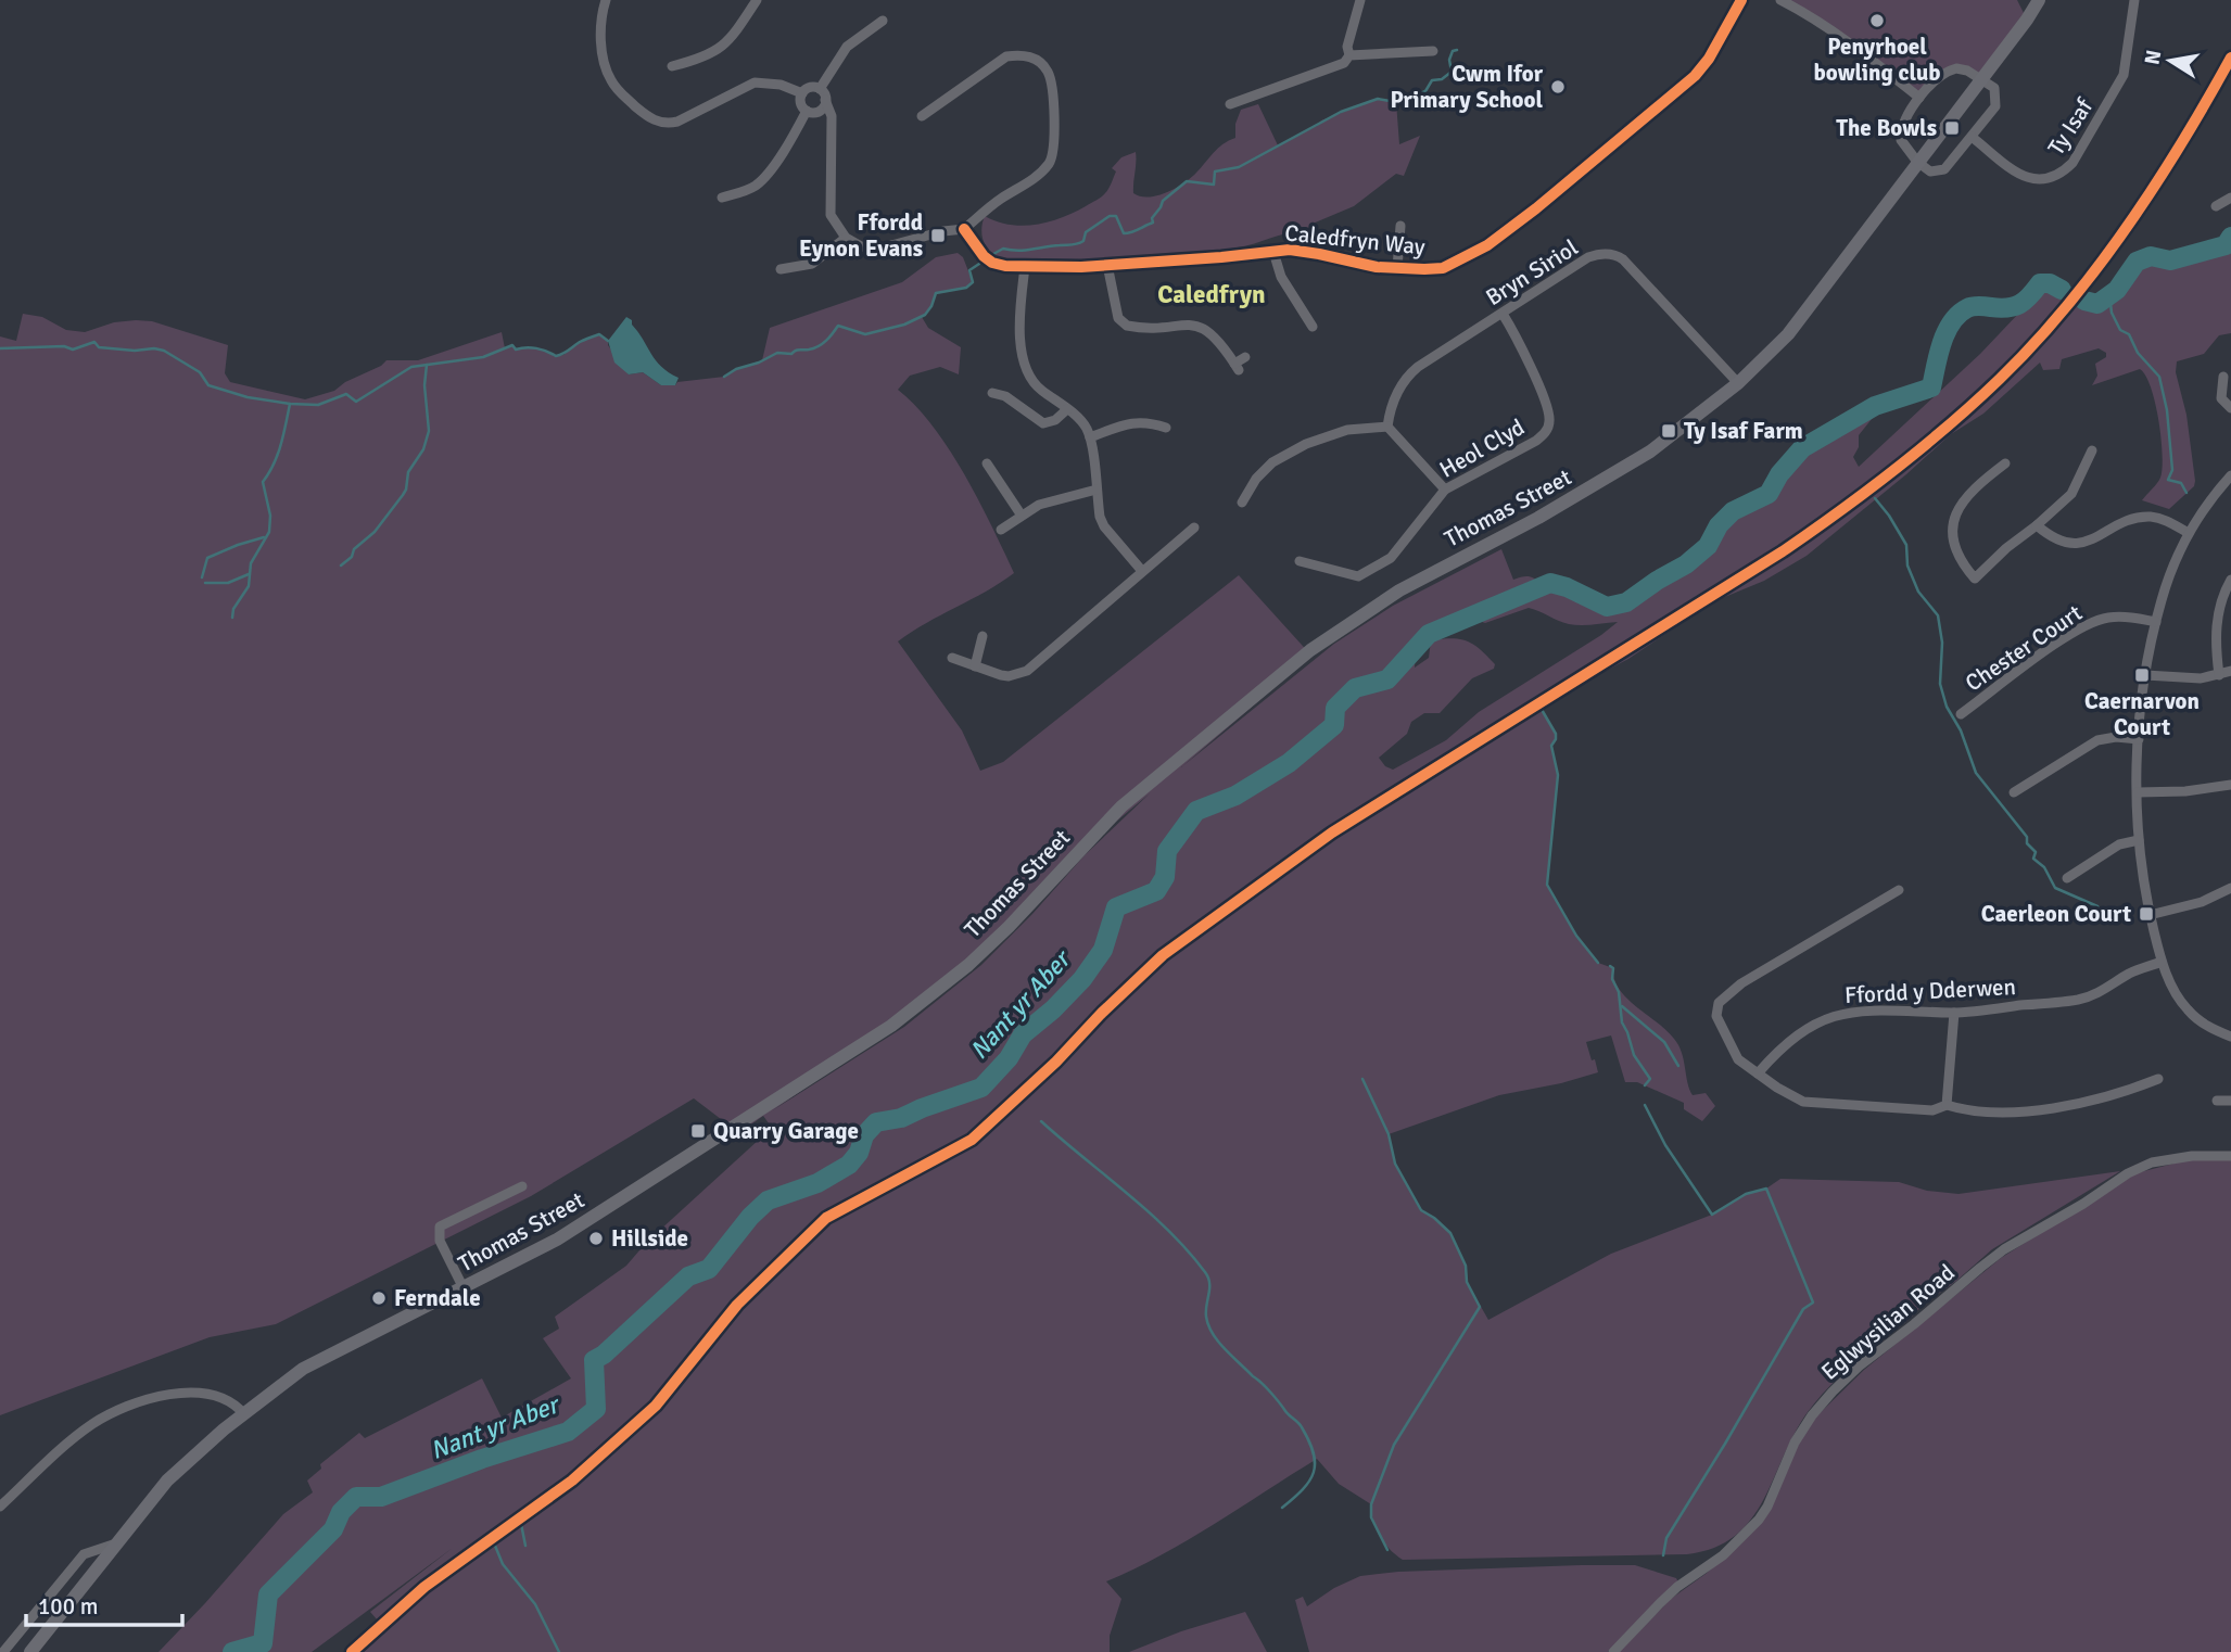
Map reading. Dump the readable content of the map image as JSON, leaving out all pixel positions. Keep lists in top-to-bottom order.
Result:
{
  "streets": {
    "main road": ["Thomas Street"],
    "street": [
      "Ty Isaf",
      "Caledfryn Way",
      "Bryn Siriol",
      "Heol Clyd",
      "Chester Court",
      "Ffordd y Dderwen",
      "Eglwysilian Road"
    ]
  },
  "crossings": [
    ["Bryn Siriol", "Heol Clyd"],
    ["Bryn Siriol", "Thomas Street"]
  ],
  "districts": ["Caledfryn"],
  "water": ["Nant yr Aber"],
  "places": {
    "other": [
      "Penyrhoel bowling club",
      "Cwm Ifor Primary School",
      "Hillside",
      "Ferndale"
    ],
    "transit": [
      "The Bowls",
      "Ffordd Eynon Evans",
      "Ty Isaf Farm",
      "Caernarvon Court",
      "Caerleon Court",
      "Quarry Garage"
    ]
  },
  "scale_bar": "100 m",
  "north": "left"
}
